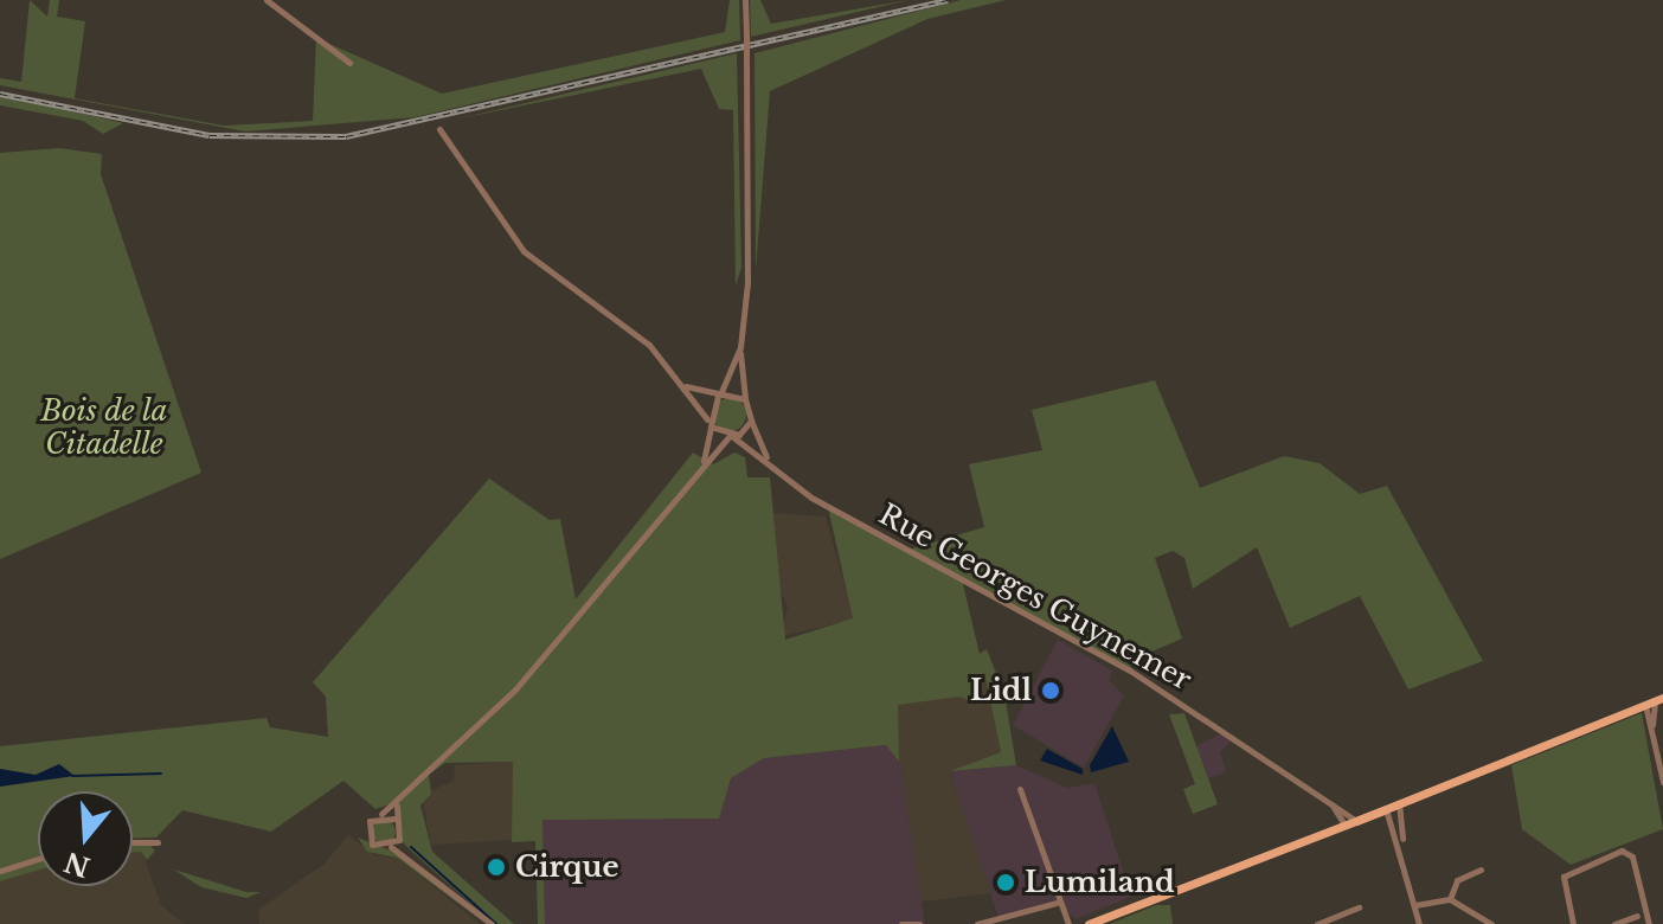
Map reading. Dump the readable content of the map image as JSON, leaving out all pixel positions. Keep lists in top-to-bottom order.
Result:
{
  "streets": {
    "street": ["Rue Georges Guynemer"]
  },
  "parks": ["Bois de la Citadelle"],
  "places": ["Lidl", "Cirque", "Lumiland"],
  "north": "bottom"
}
